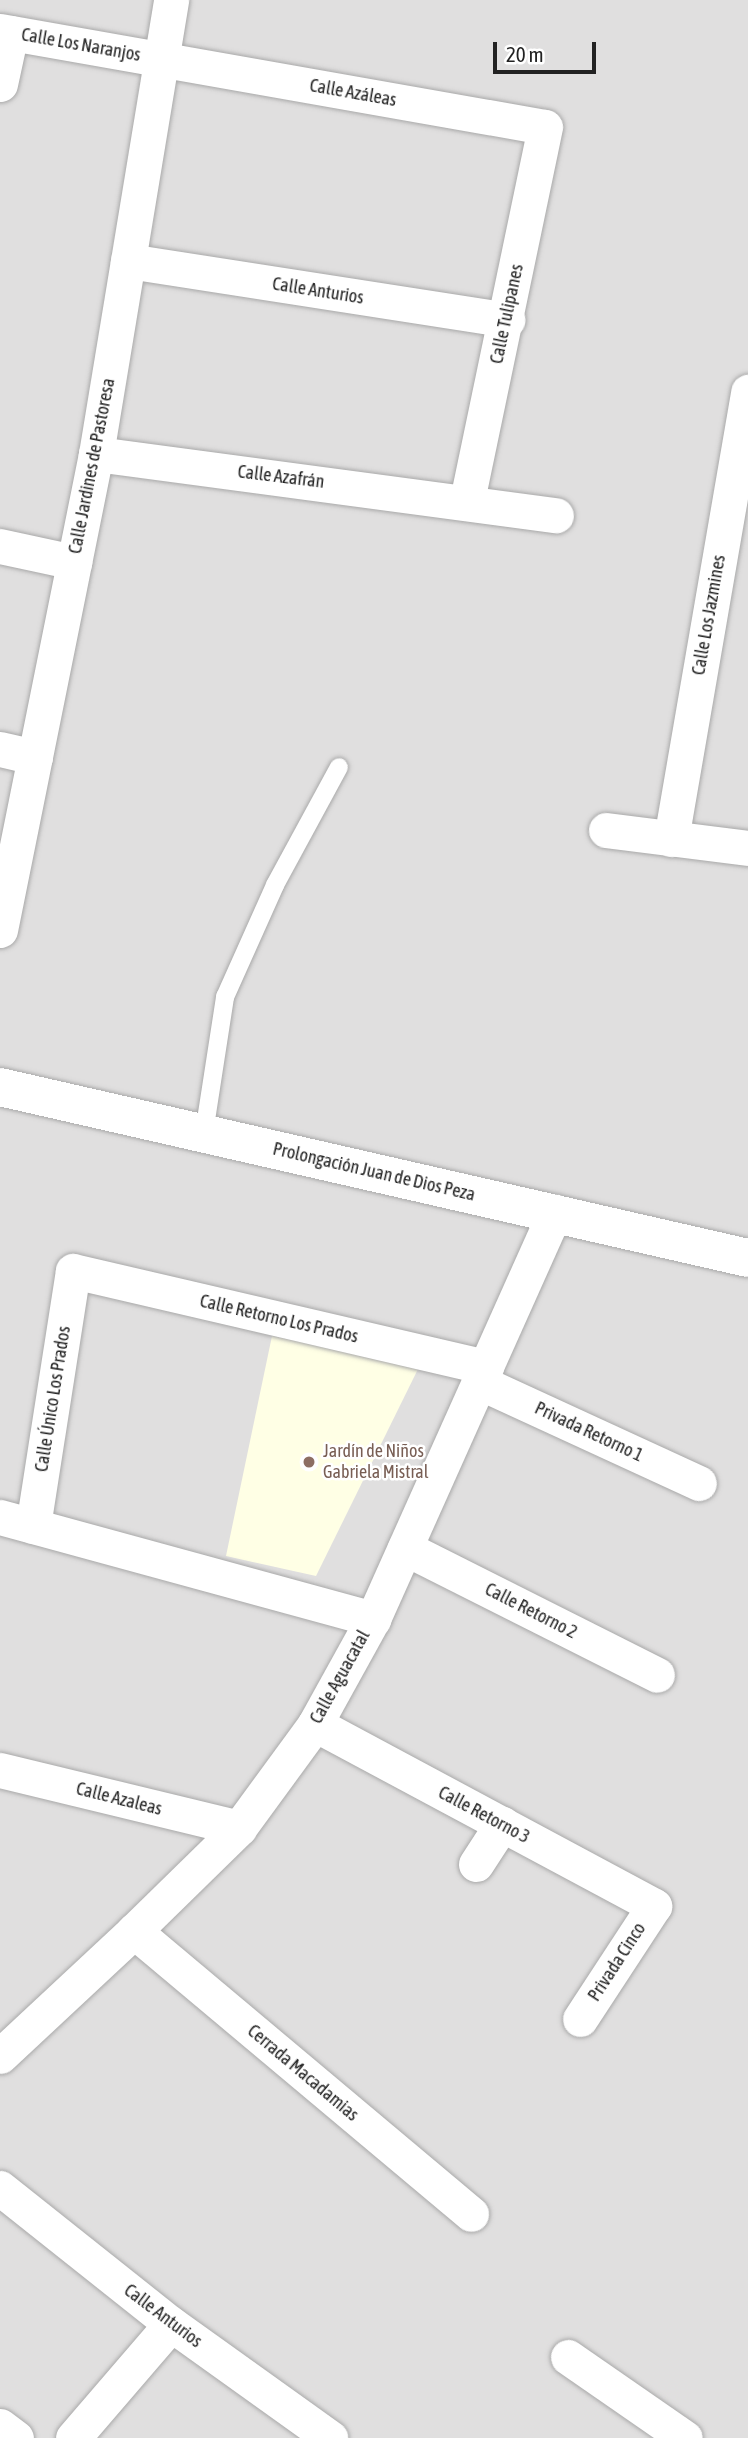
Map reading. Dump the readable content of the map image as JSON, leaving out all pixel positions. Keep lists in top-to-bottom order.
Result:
{
  "streets": {
    "street": [
      "Calle Los Naranjos",
      "Calle Azáleas",
      "Calle Anturios",
      "Calle Tulipanes",
      "Calle Jardines de Pastoresa",
      "Calle Azafrán",
      "Calle Los Jazmines",
      "Prolongación Juan de Dios Peza",
      "Calle Retorno Los Prados",
      "Calle Único Los Prados",
      "Privada Retorno 1",
      "Calle Retorno 2",
      "Calle Aguacatal",
      "Calle Azaleas",
      "Calle Retorno 3",
      "Privada Cinco",
      "Cerrada Macadamias"
    ]
  },
  "crossings": [
    ["Calle Los Naranjos", "Calle Azáleas"],
    ["Calle Los Naranjos", "Calle Jardines de Pastoresa"],
    ["Calle Azáleas", "Calle Tulipanes"],
    ["Calle Azáleas", "Calle Jardines de Pastoresa"],
    ["Calle Anturios", "Calle Tulipanes"],
    ["Calle Anturios", "Calle Jardines de Pastoresa"],
    ["Calle Tulipanes", "Calle Azafrán"],
    ["Calle Jardines de Pastoresa", "Calle Azafrán"],
    ["Prolongación Juan de Dios Peza", "Calle Aguacatal"],
    ["Calle Retorno Los Prados", "Calle Único Los Prados"],
    ["Calle Retorno Los Prados", "Privada Retorno 1"],
    ["Calle Retorno Los Prados", "Calle Aguacatal"],
    ["Privada Retorno 1", "Calle Aguacatal"],
    ["Calle Retorno 2", "Calle Aguacatal"],
    ["Calle Aguacatal", "Calle Azaleas"],
    ["Calle Aguacatal", "Calle Retorno 3"],
    ["Calle Aguacatal", "Cerrada Macadamias"],
    ["Calle Retorno 3", "Privada Cinco"]
  ],
  "places": ["Jardín de Niños Gabriela Mistral"],
  "scale_bar": "20 m"
}
